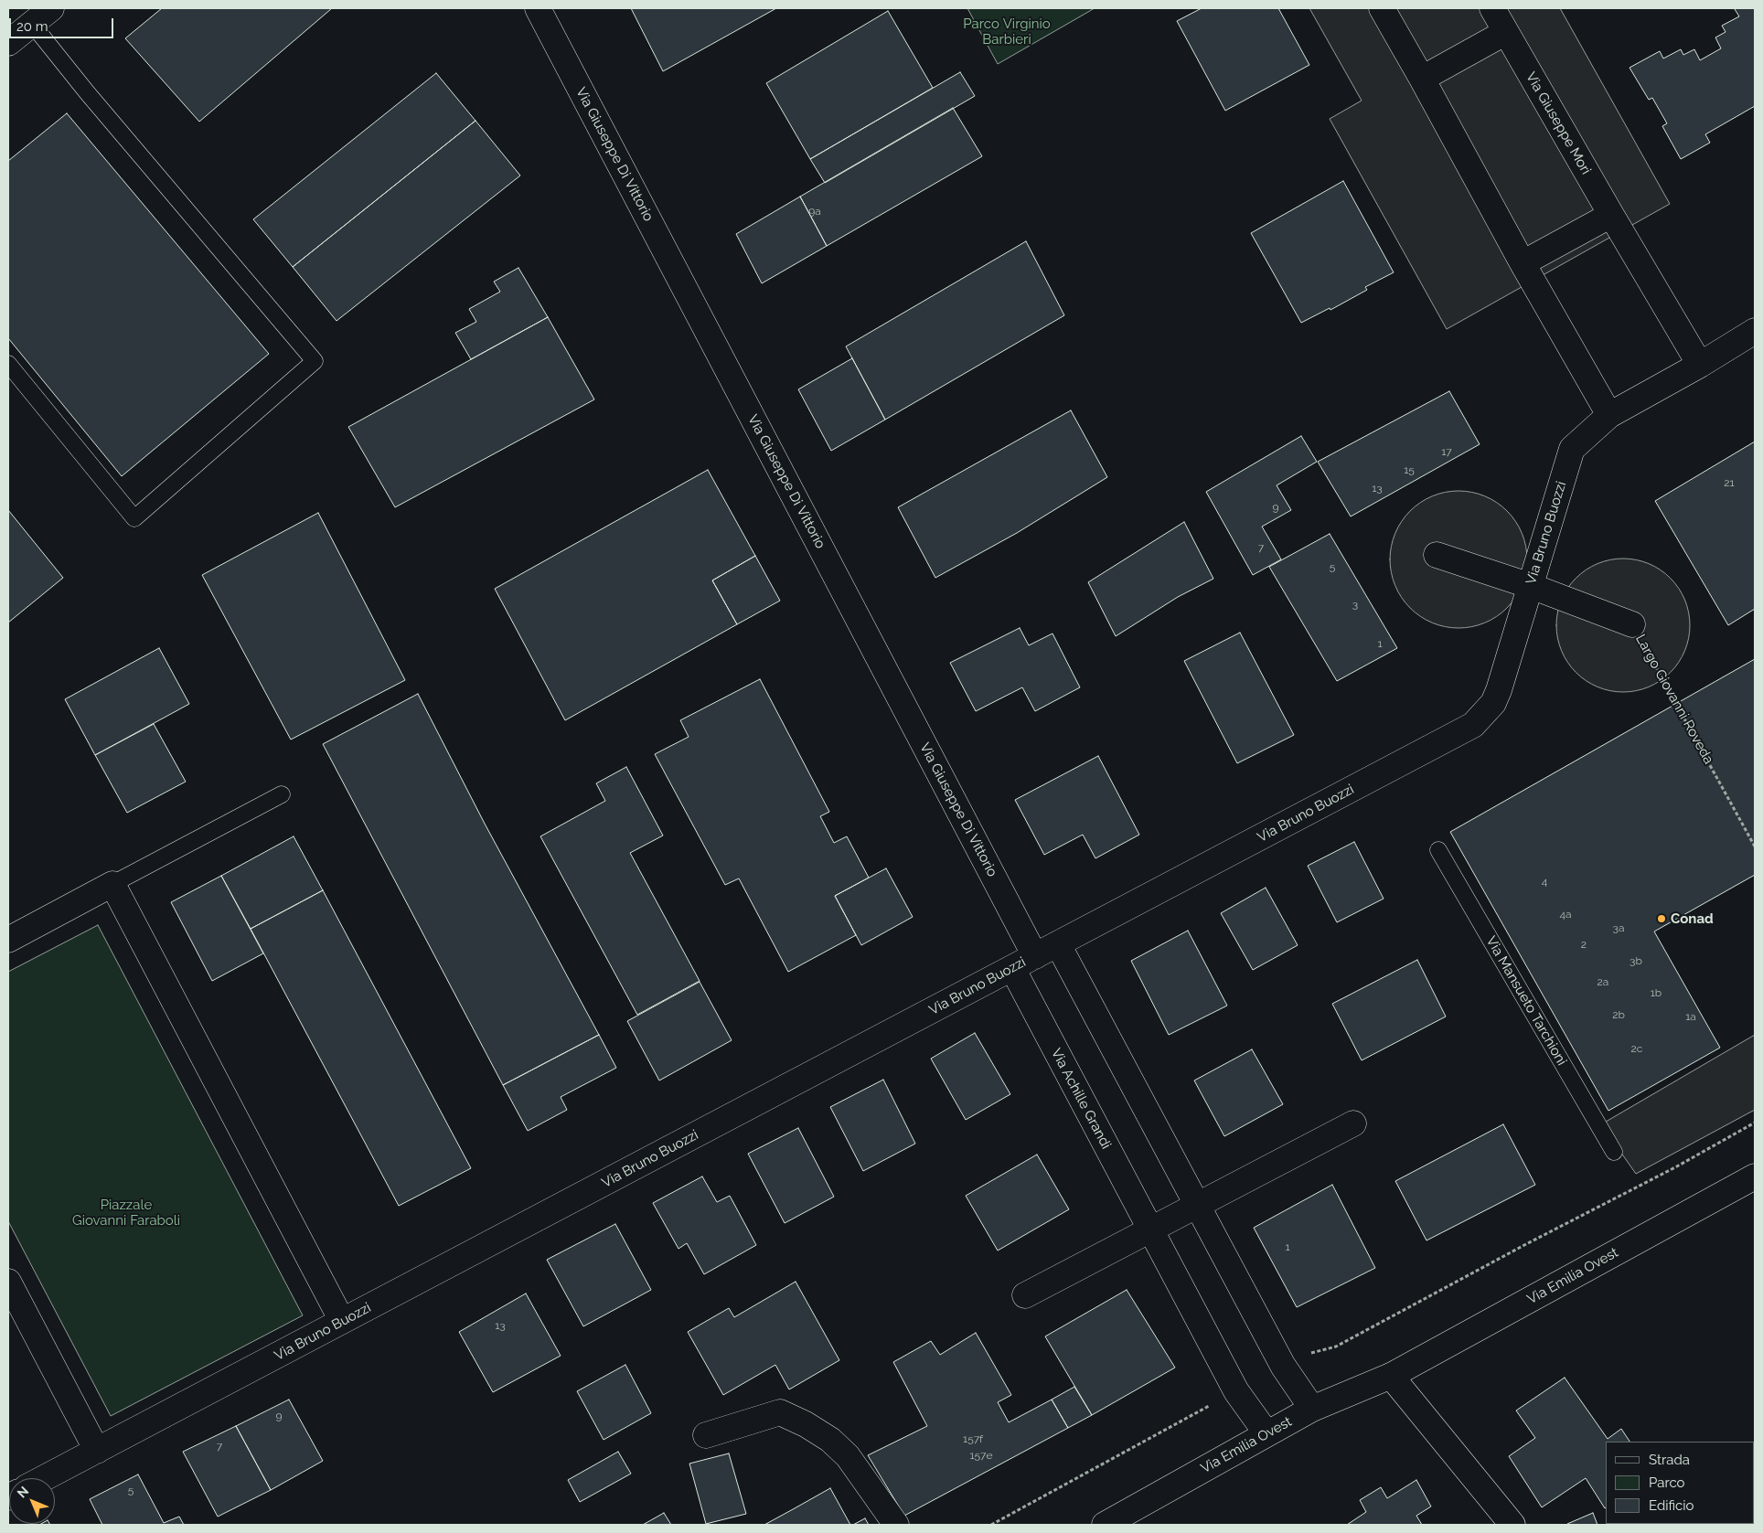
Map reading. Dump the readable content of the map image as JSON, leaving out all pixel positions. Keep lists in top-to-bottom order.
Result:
{
  "streets": {
    "street": [
      "Via Giuseppe Mori",
      "Via Giuseppe Di Vittorio",
      "Via Bruno Buozzi",
      "Largo Giovanni Roveda",
      "Via Achille Grandi",
      "Via Emilia Ovest"
    ],
    "lane": ["Via Mansueto Tarchioni"]
  },
  "crossings": [
    ["Via Giuseppe Mori", "Via Bruno Buozzi"],
    ["Via Giuseppe Di Vittorio", "Via Bruno Buozzi"],
    ["Via Bruno Buozzi", "Largo Giovanni Roveda"],
    ["Via Bruno Buozzi", "Via Achille Grandi"],
    ["Via Achille Grandi", "Via Emilia Ovest"]
  ],
  "parks": ["Parco Virginio Barbieri", "Piazzale Giovanni Faraboli"],
  "places": ["Conad"],
  "house_numbers": [
    "9a",
    "17",
    "15",
    "21",
    "13",
    "9",
    "7",
    "5",
    "3",
    "1",
    "4",
    "4a",
    "3a",
    "2",
    "3b",
    "2a",
    "1b",
    "2b",
    "1a",
    "2c",
    "1",
    "13",
    "9",
    "157f",
    "7",
    "157e",
    "5"
  ],
  "legend": ["Strada", "Parco", "Edificio"],
  "scale_bar": "20 m",
  "north": "top left"
}
